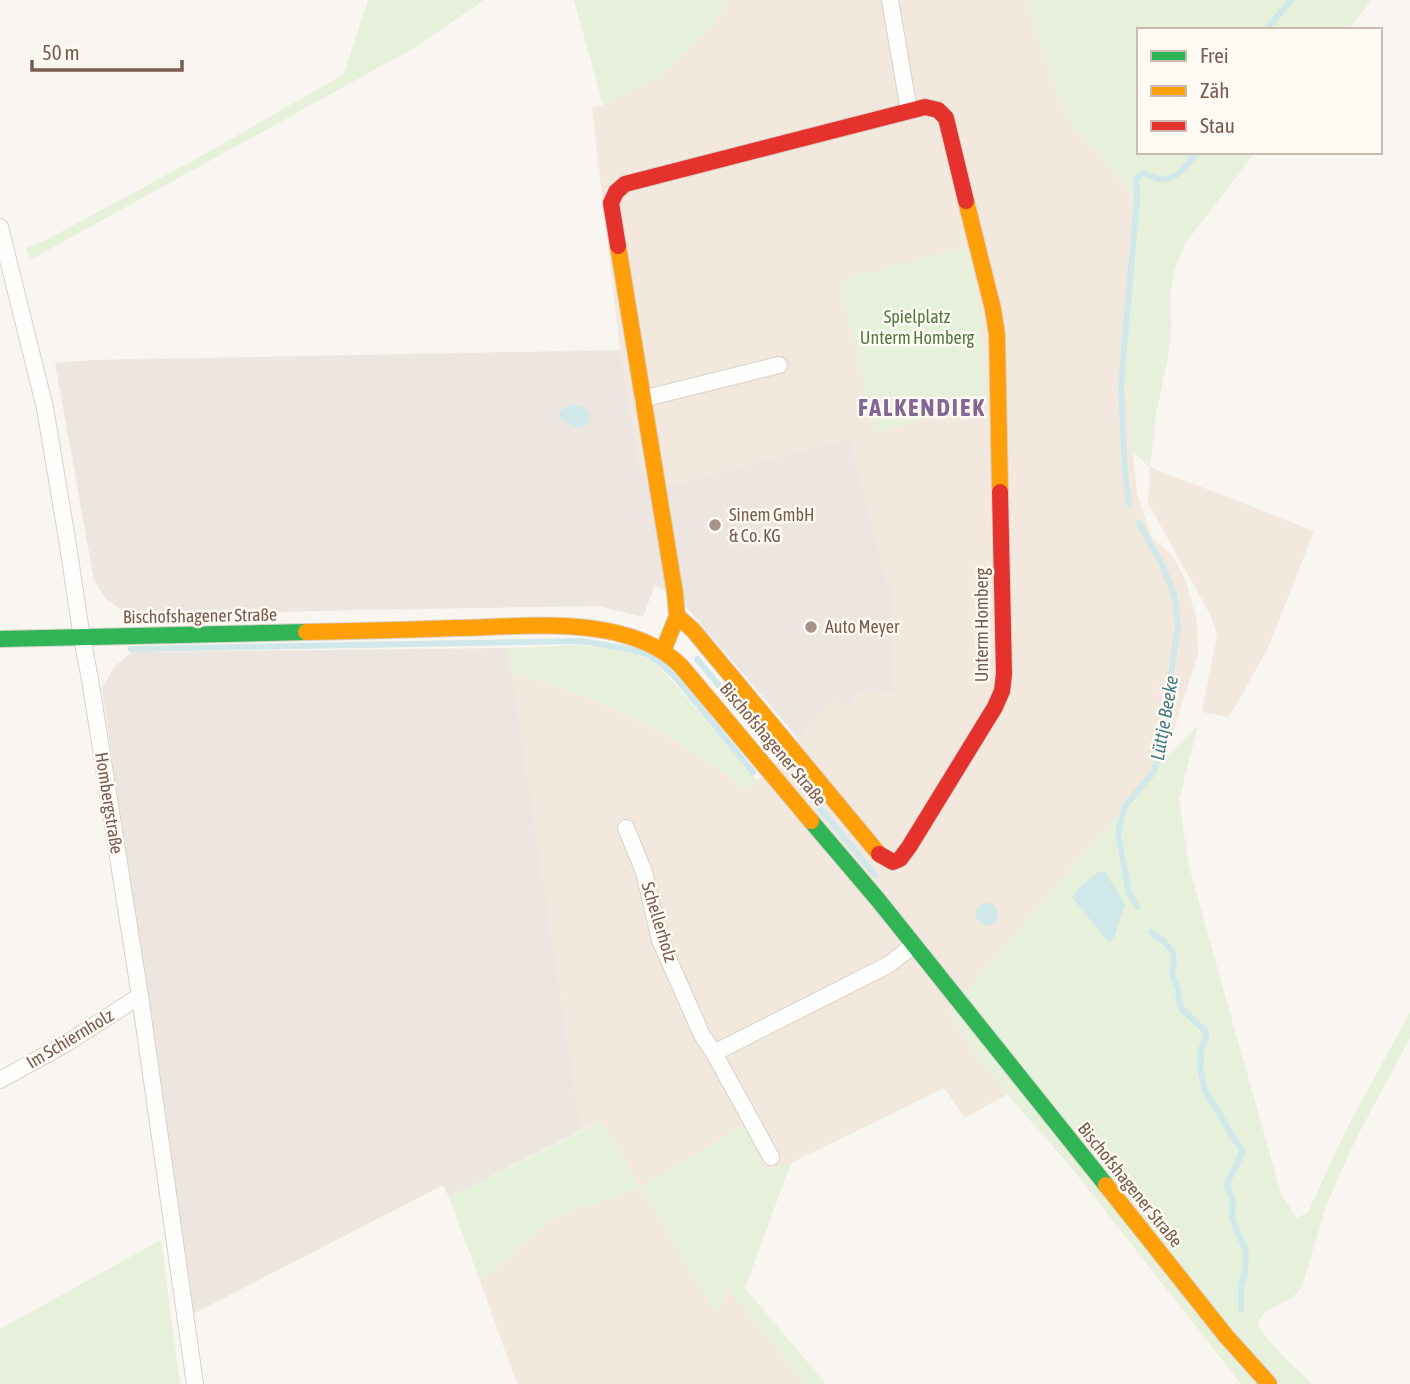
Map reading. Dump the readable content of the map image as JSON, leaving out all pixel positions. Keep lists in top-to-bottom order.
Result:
{
  "streets": {
    "street": [
      "Bischofshagener Straße",
      "Unterm Homberg",
      "Hombergstraße",
      "Schellerholz",
      "Im Schiernholz"
    ]
  },
  "crossings": [
    ["Bischofshagener Straße", "Unterm Homberg"],
    ["Bischofshagener Straße", "Hombergstraße"],
    ["Hombergstraße", "Im Schiernholz"]
  ],
  "districts": ["FALKENDIEK"],
  "water": ["Lüttje Beeke"],
  "parks": ["Spielplatz Unterm Homberg"],
  "places": ["Sinem GmbH & Co. KG", "Auto Meyer"],
  "legend": ["Frei", "Zäh", "Stau"],
  "scale_bar": "50 m"
}
